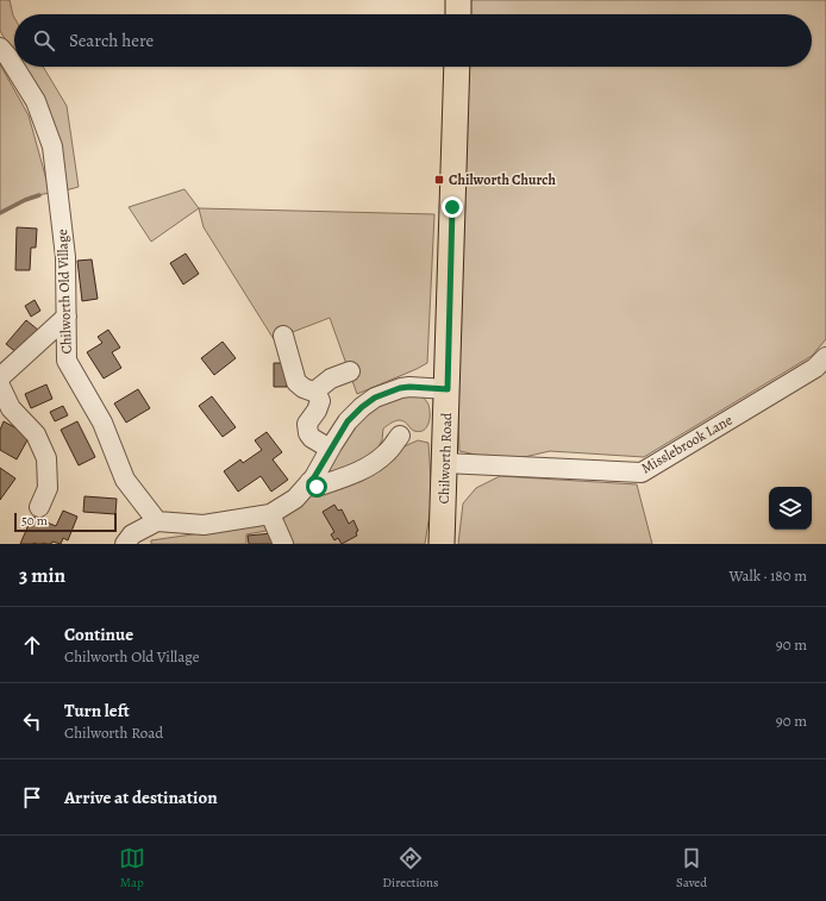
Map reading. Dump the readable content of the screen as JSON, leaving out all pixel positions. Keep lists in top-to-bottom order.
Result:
{
  "streets": {
    "main road": ["Chilworth Road"],
    "street": ["Chilworth Old Village", "Misslebrook Lane"]
  },
  "crossings": [
    ["Misslebrook Lane", "Chilworth Road"]
  ],
  "places": {
    "transit": ["Chilworth Church"]
  },
  "scale_bar": "50 m",
  "page": {
    "search": "Search here",
    "scale": "50 m",
    "heading": ["3 min", "Walk · 180 m"],
    "list": [
      ["Continue", "Chilworth Old Village", "90 m"],
      ["Turn left", "Chilworth Road", "90 m"],
      "Arrive at destination"
    ],
    "nav": ["Map", "Directions", "Saved"]
  }
}
